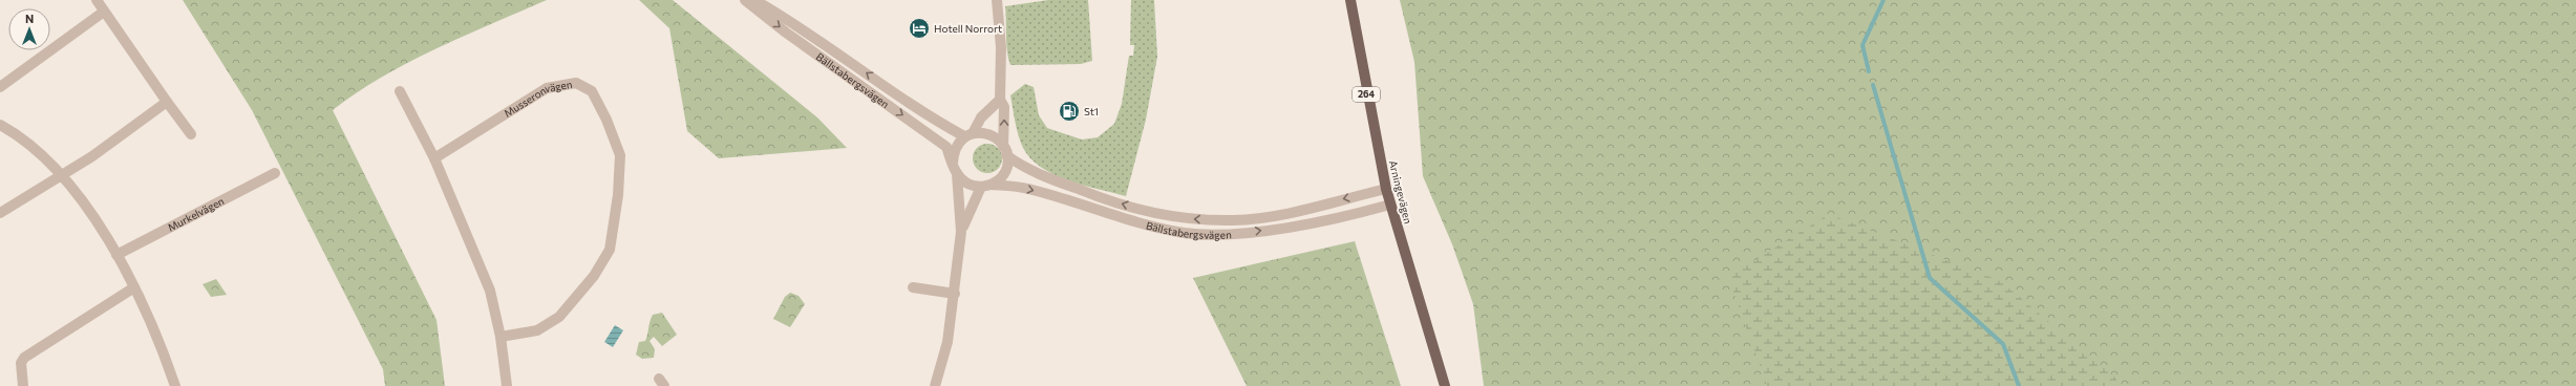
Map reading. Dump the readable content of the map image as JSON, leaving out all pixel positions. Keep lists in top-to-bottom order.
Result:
{
  "streets": {
    "main road": ["264", "Arningevägen"],
    "street": ["Bällstabergsvägen", "Musseronvägen", "Murkelvägen"]
  },
  "crossings": [
    ["Bällstabergsvägen", "Arningevägen"]
  ],
  "places": {
    "hotel": ["Hotell Norrort"],
    "fuel station": ["St1"]
  },
  "north": "top"
}
